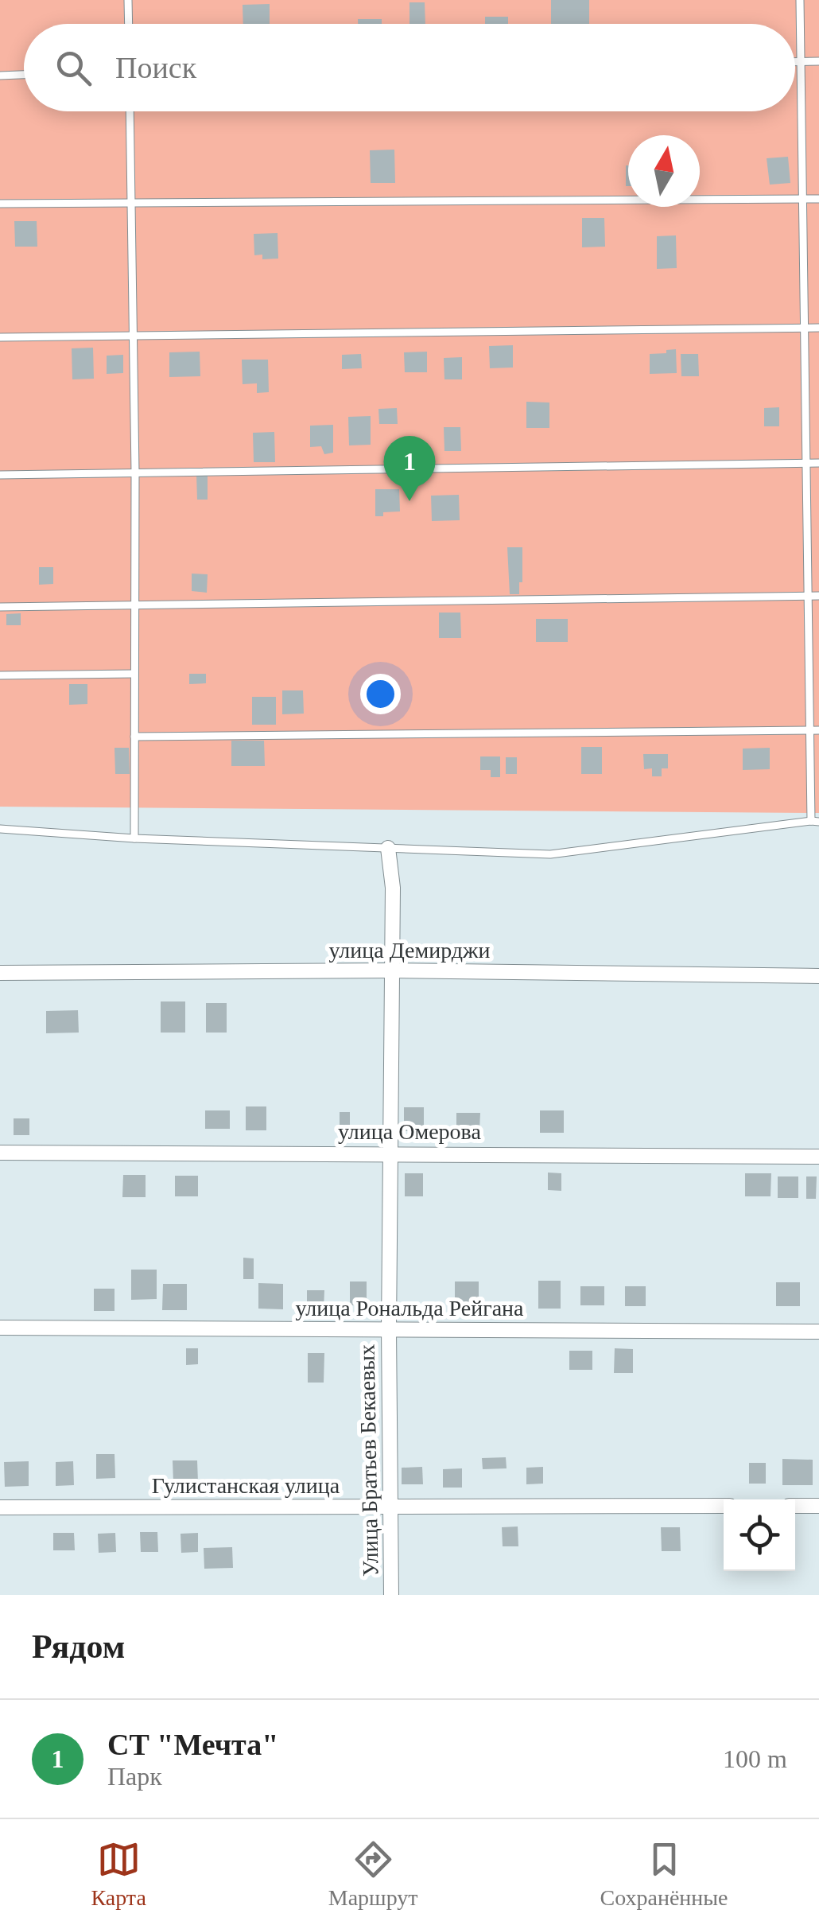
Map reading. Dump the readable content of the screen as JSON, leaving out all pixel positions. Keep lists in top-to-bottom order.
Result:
{
  "streets": {
    "street": [
      "улица Демирджи",
      "улица Омерова",
      "улица Рональда Рейгана",
      "Улица Братьев Бекаевых",
      "Гулистанская улица"
    ]
  },
  "crossings": [
    ["улица Демирджи", "Улица Братьев Бекаевых"],
    ["улица Омерова", "Улица Братьев Бекаевых"],
    ["улица Рональда Рейгана", "Улица Братьев Бекаевых"],
    ["Улица Братьев Бекаевых", "Гулистанская улица"]
  ],
  "north": "top",
  "page": {
    "search": "Поиск",
    "pins": "1",
    "heading": "Рядом",
    "list": [
      {
        "mark": "1",
        "name": "СТ \"Мечта\"",
        "note": "Парк",
        "value": "100 m"
      }
    ],
    "nav": ["Карта", "Маршрут", "Сохранённые"]
  }
}
